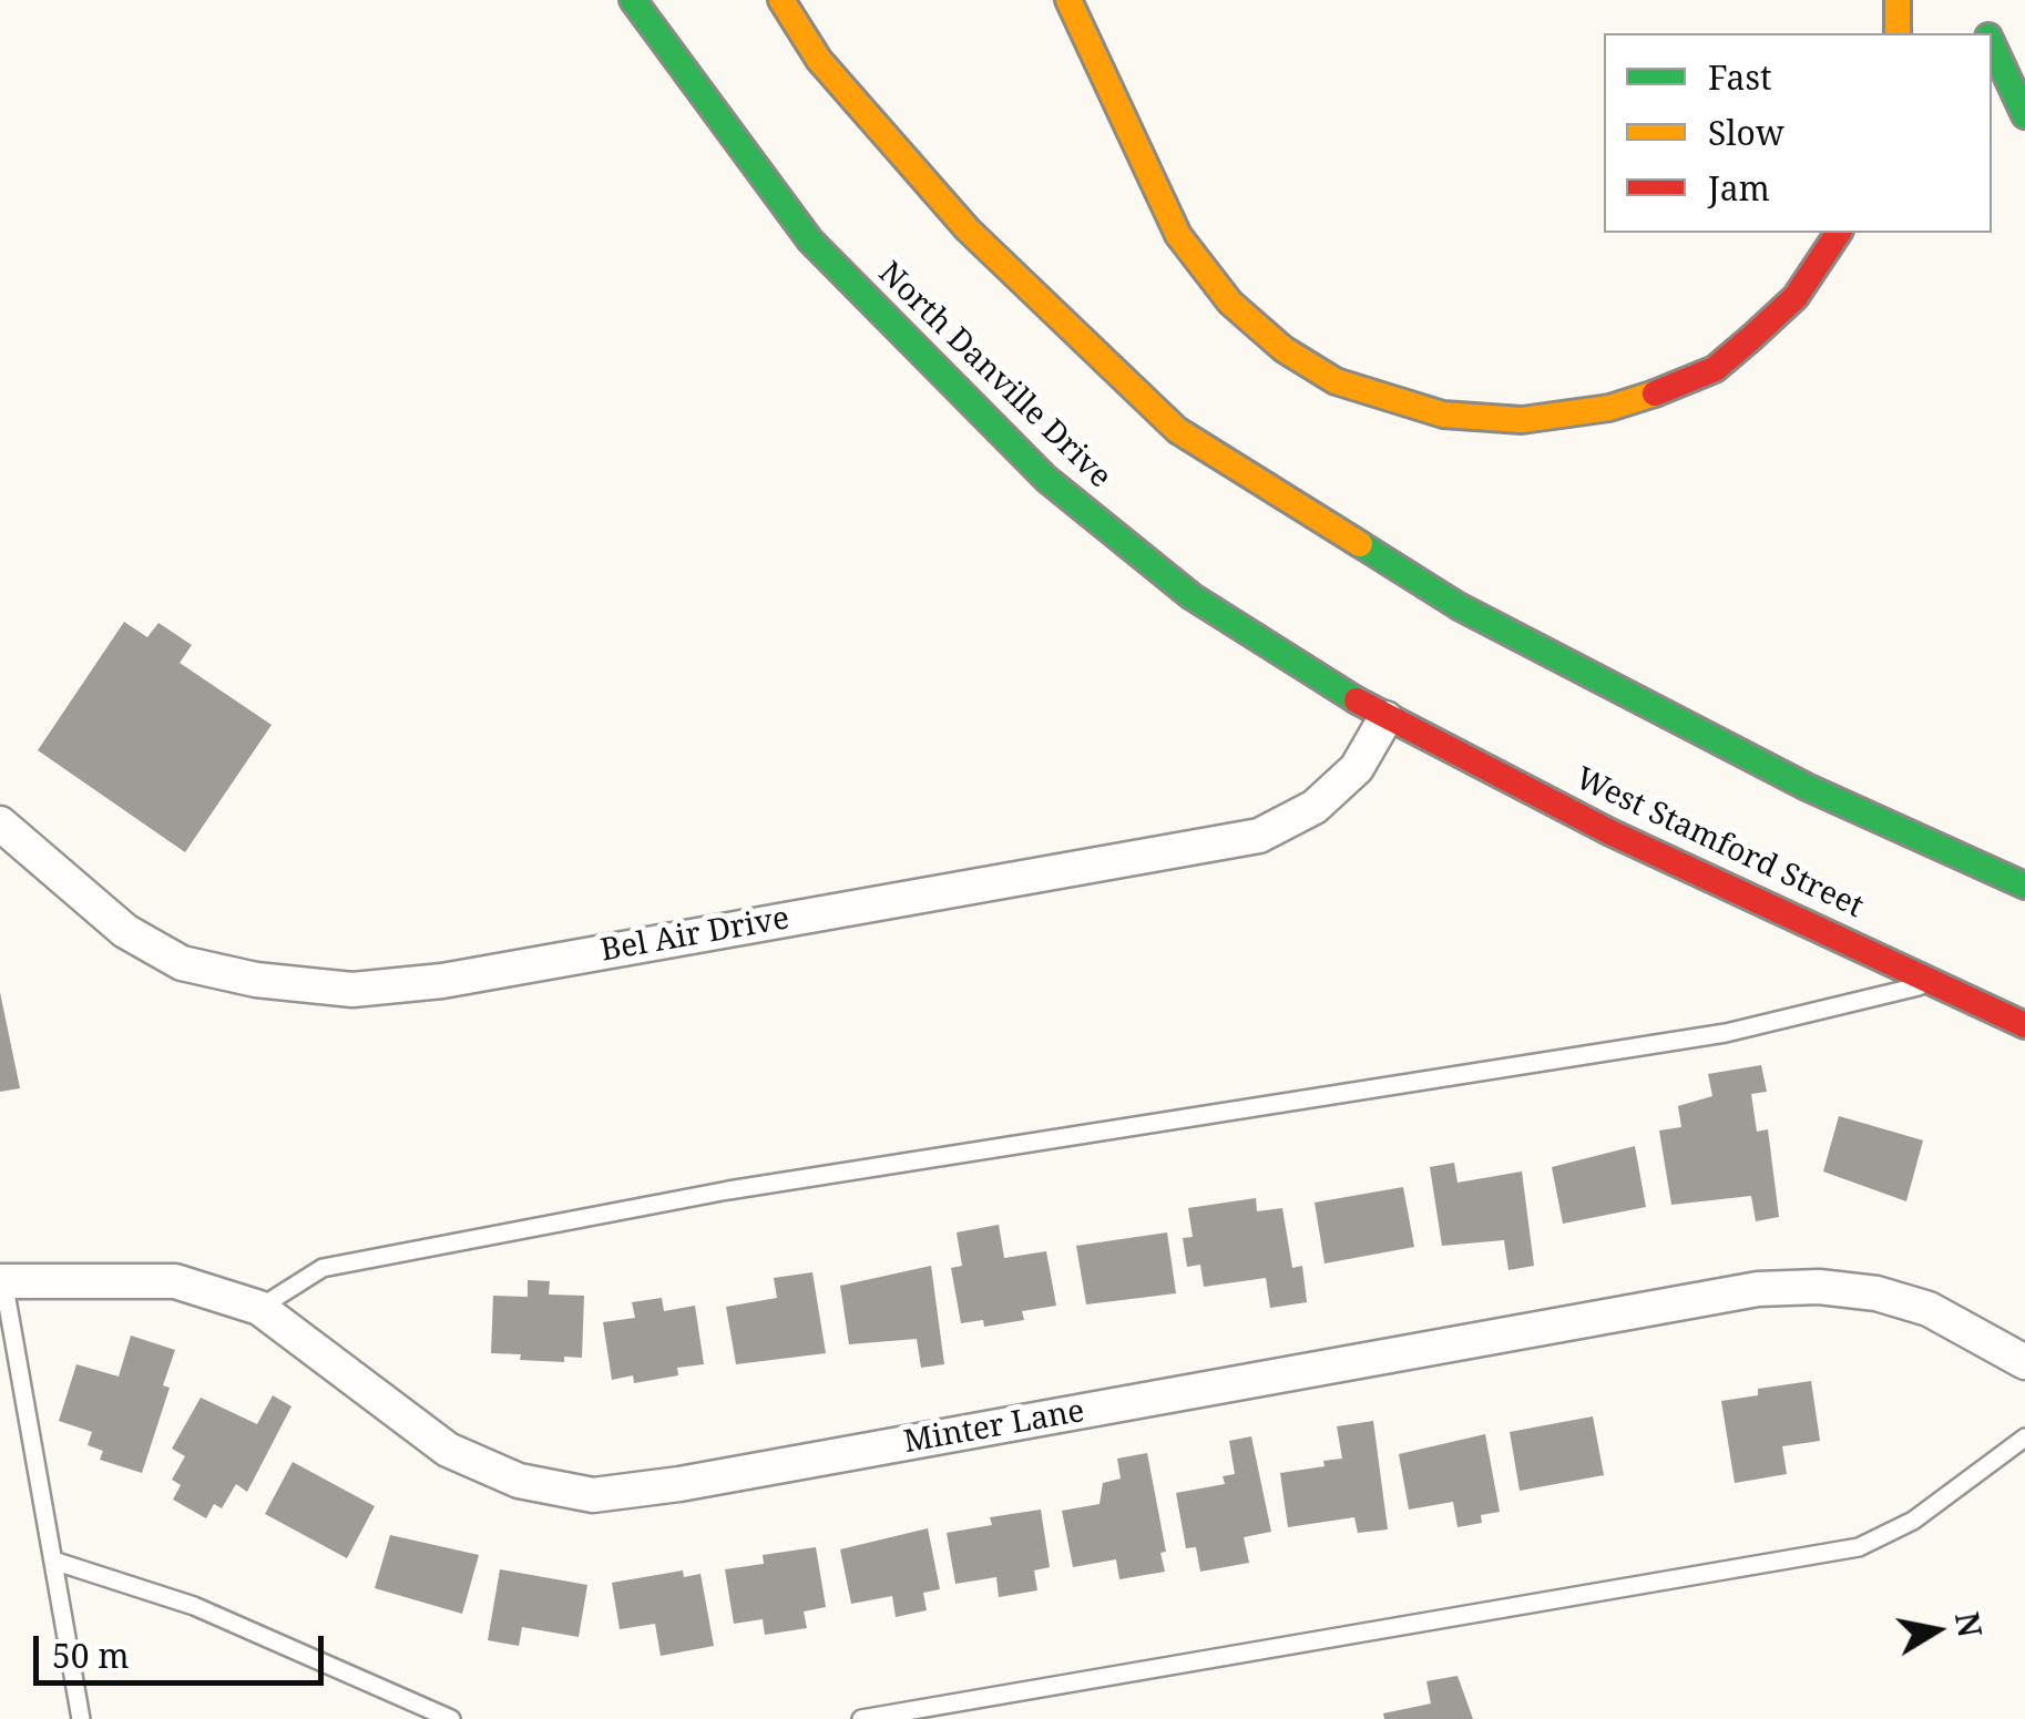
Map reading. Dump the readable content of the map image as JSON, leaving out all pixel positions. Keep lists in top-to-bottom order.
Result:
{
  "streets": {
    "main road": ["North Danville Drive", "West Stamford Street"],
    "street": ["Bel Air Drive", "Minter Lane"]
  },
  "crossings": [
    ["North Danville Drive", "West Stamford Street"],
    ["North Danville Drive", "Bel Air Drive"],
    ["West Stamford Street", "Bel Air Drive"]
  ],
  "legend": ["Fast", "Slow", "Jam"],
  "scale_bar": "50 m",
  "north": "right"
}
